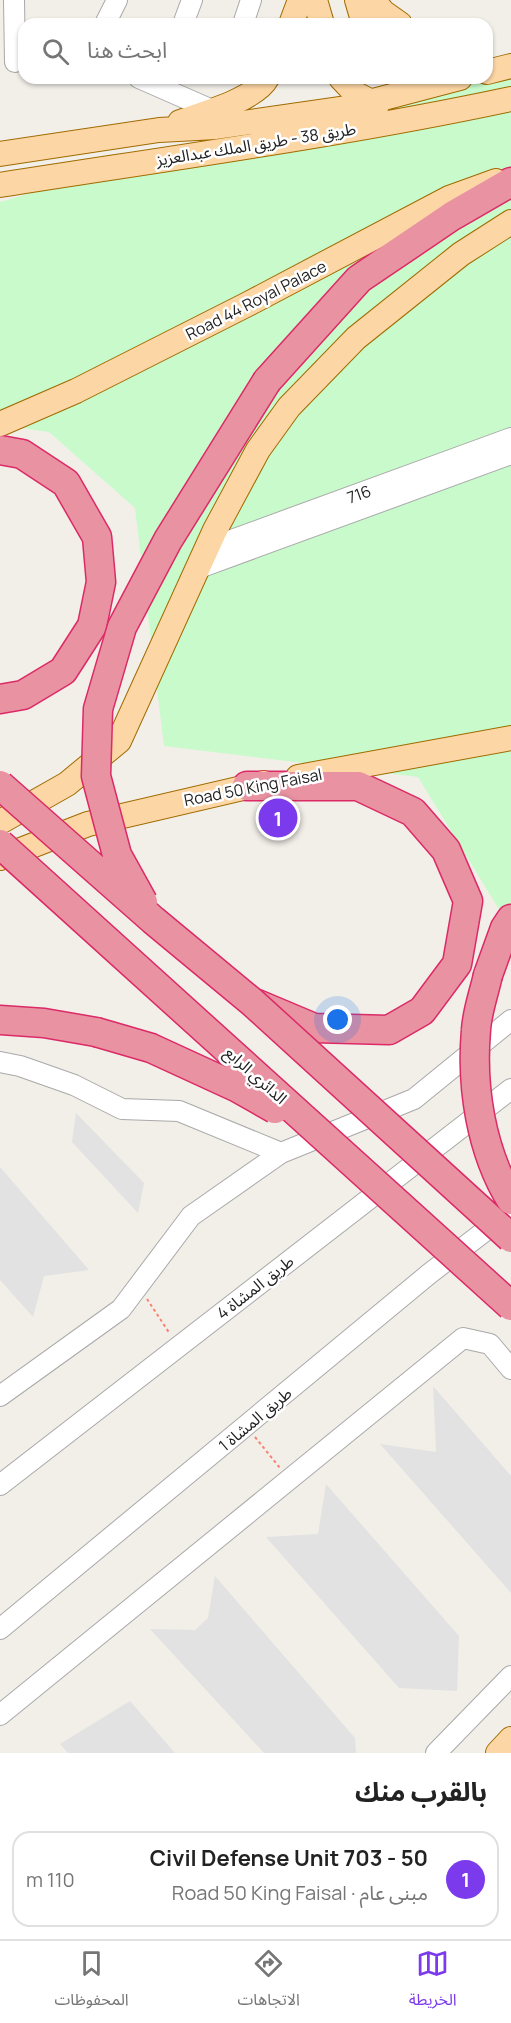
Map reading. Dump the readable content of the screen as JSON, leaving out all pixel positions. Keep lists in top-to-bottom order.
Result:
{
  "streets": {
    "highway": ["الدائري الرابع"],
    "main road": ["طريق 38 - طريق الملك عبدالعزيز", "Road 44 Royal Palace", "Road 50 King Faisal"],
    "street": ["716", "طريق المشاة 4", "طريق المشاة 1"]
  },
  "page": {
    "search": "ابحث هنا",
    "pins": "1",
    "heading": "بالقرب منك",
    "list": [
      {
        "mark": "1",
        "name": "Civil Defense Unit 703 - 50",
        "note": "مبنى عام · Road 50 King Faisal",
        "value": "110 m"
      }
    ],
    "nav": ["الخريطة", "الاتجاهات", "المحفوظات"]
  }
}
